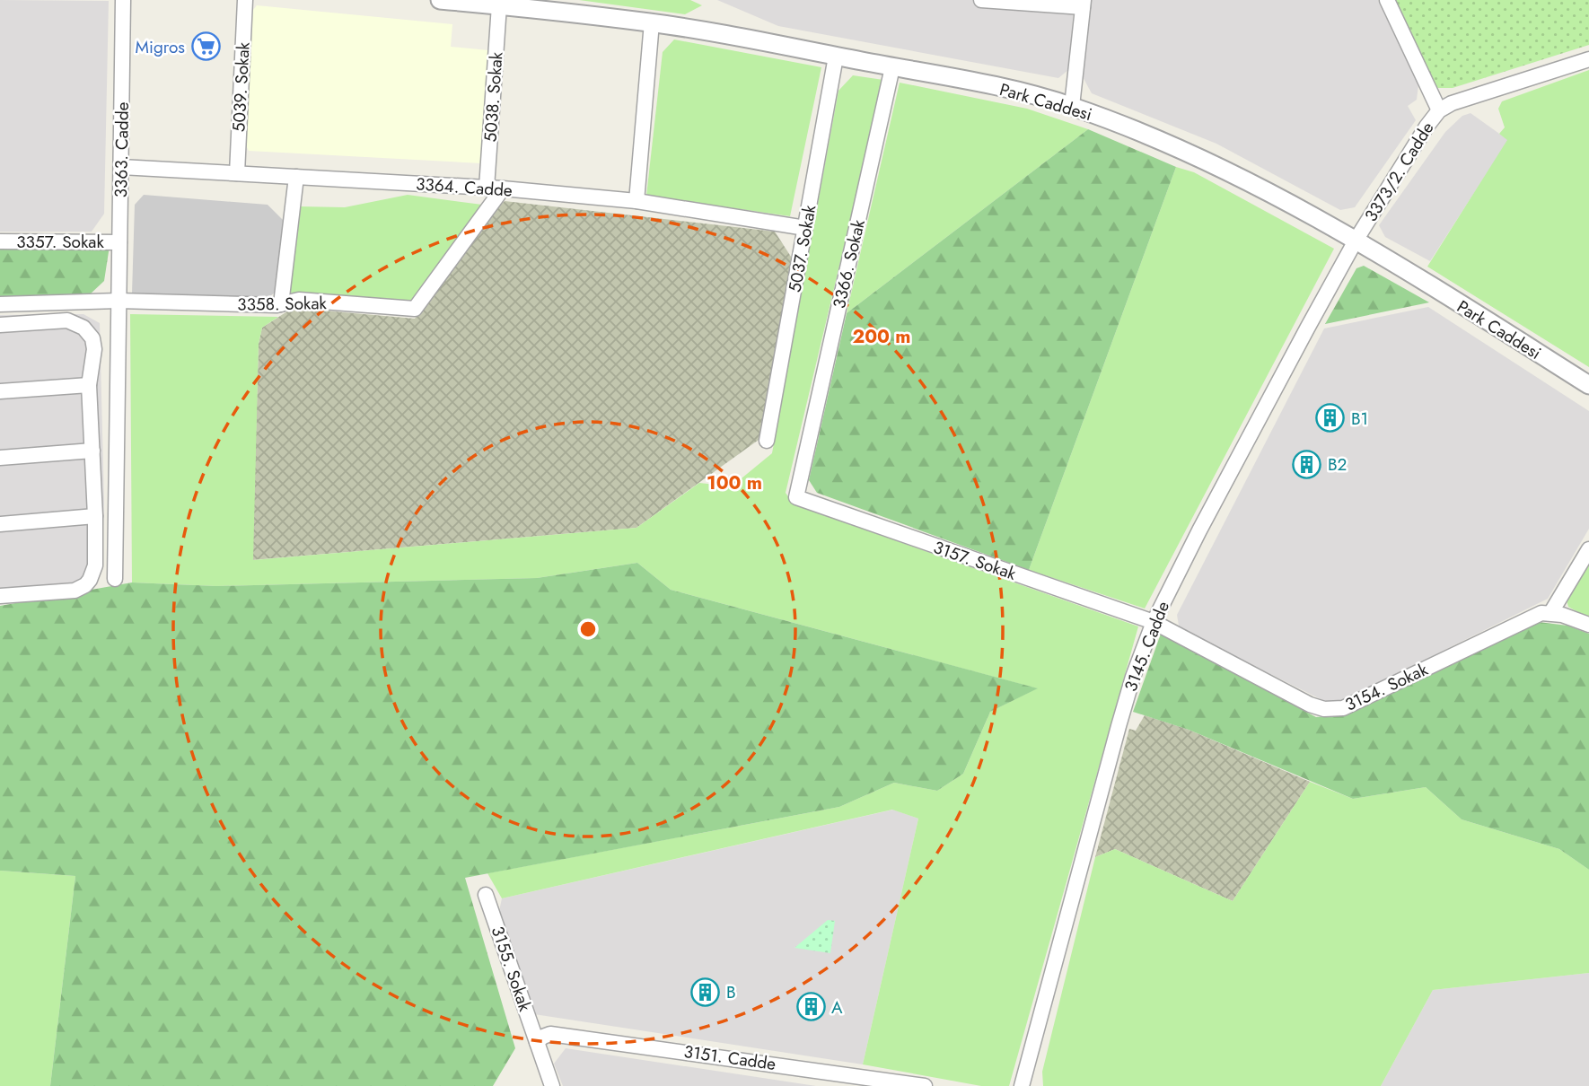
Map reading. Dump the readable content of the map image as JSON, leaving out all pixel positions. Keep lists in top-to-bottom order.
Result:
{
  "streets": {
    "street": [
      "5039. Sokak",
      "5038. Sokak",
      "Park Caddesi",
      "3363. Cadde",
      "3373/2. Cadde",
      "3364. Cadde",
      "3357. Sokak",
      "5037. Sokak",
      "3366. Sokak",
      "3358. Sokak",
      "3157. Sokak",
      "3145. Cadde",
      "3154. Sokak",
      "3155. Sokak",
      "3151. Cadde"
    ]
  },
  "crossings": [
    ["5039. Sokak", "3364. Cadde"],
    ["5038. Sokak", "Park Caddesi"],
    ["5038. Sokak", "3364. Cadde"],
    ["Park Caddesi", "3373/2. Cadde"],
    ["Park Caddesi", "5037. Sokak"],
    ["Park Caddesi", "3366. Sokak"],
    ["Park Caddesi", "3145. Cadde"],
    ["3363. Cadde", "3364. Cadde"],
    ["3363. Cadde", "3357. Sokak"],
    ["3363. Cadde", "3358. Sokak"],
    ["3373/2. Cadde", "3145. Cadde"],
    ["3364. Cadde", "5037. Sokak"],
    ["3364. Cadde", "3358. Sokak"],
    ["3366. Sokak", "3157. Sokak"],
    ["3157. Sokak", "3145. Cadde"],
    ["3157. Sokak", "3154. Sokak"],
    ["3145. Cadde", "3154. Sokak"],
    ["3155. Sokak", "3151. Cadde"]
  ],
  "places": {
    "supermarket": ["Migros"],
    "building": [
      "B1",
      "B2",
      "B",
      "A"
    ]
  },
  "rings": ["200 m", "100 m"]
}
